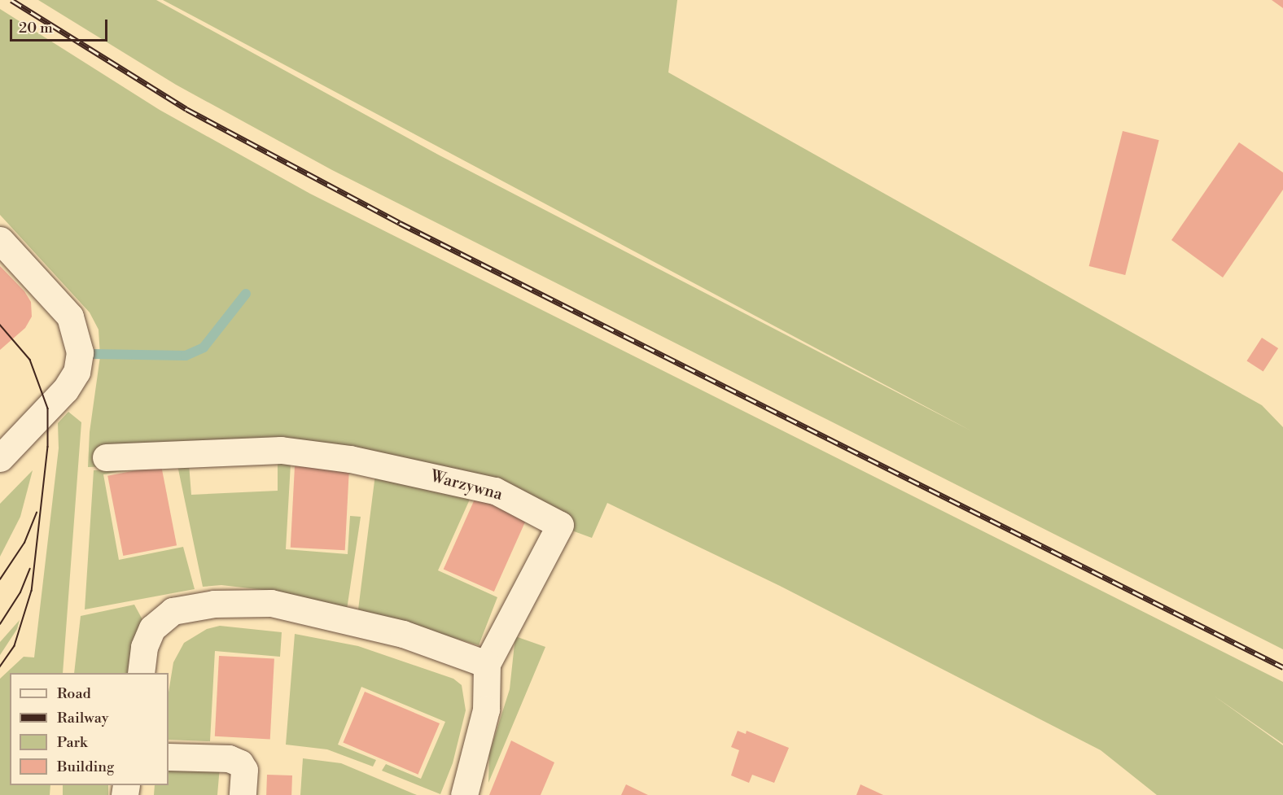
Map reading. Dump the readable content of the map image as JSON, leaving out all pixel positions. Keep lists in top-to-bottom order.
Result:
{
  "streets": {
    "street": ["Warzywna"]
  },
  "legend": [
    "Road",
    "Railway",
    "Park",
    "Building"
  ],
  "scale_bar": "20 m"
}
